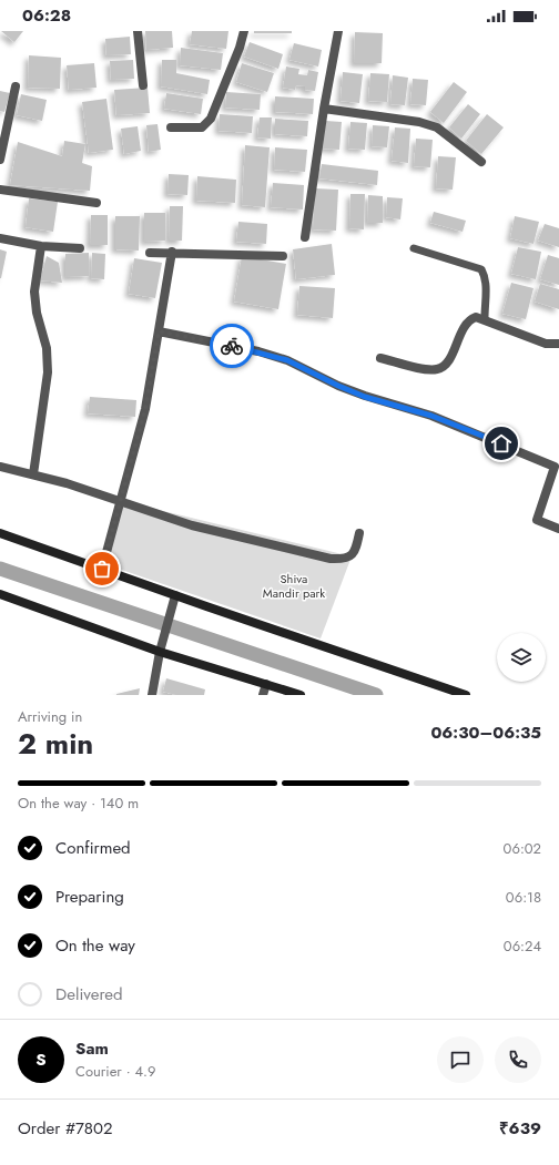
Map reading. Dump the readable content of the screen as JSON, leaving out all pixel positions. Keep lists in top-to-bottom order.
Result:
{
  "parks": ["Shiva Mandir park"],
  "page": {
    "status": "06:28",
    "heading": ["2 min", "Arriving in", "06:30–06:35"],
    "panel": [
      "Sam",
      "Courier · 4.9",
      "Order #7802",
      "₹639"
    ],
    "bar": "On the way · 140 m",
    "list": [
      ["Confirmed", "06:02"],
      ["Preparing", "06:18"],
      ["On the way", "06:24"],
      "Delivered"
    ],
    "round": "S"
  }
}
